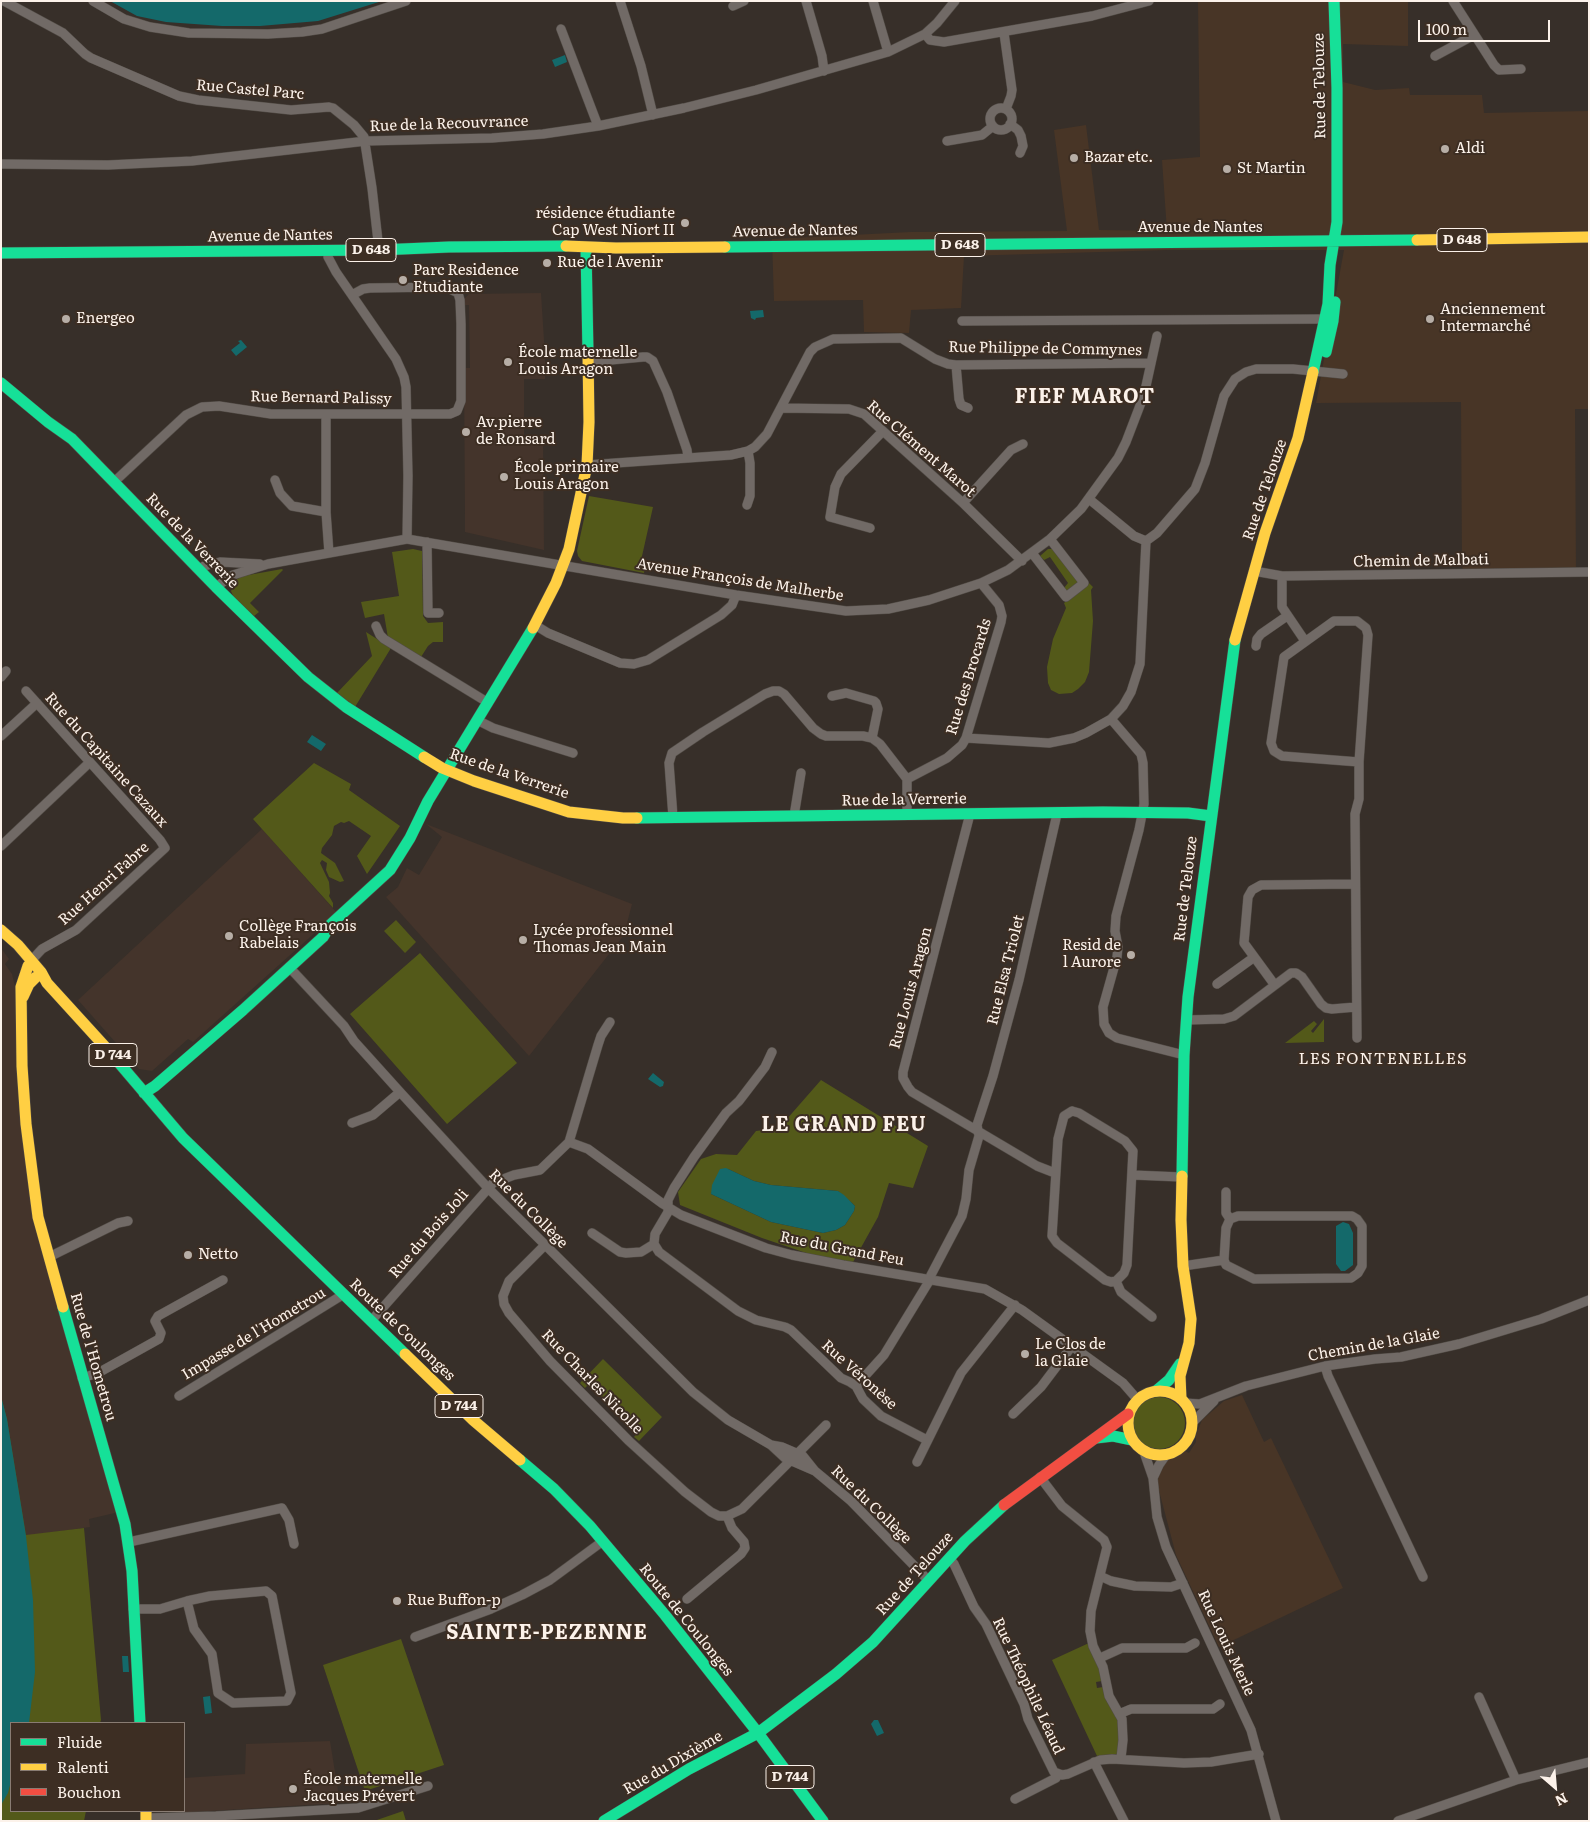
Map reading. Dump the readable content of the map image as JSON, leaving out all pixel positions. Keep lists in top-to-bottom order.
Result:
{
  "streets": {
    "street": [
      "Rue de Telouze",
      "Rue Castel Parc",
      "Rue de la Recouvrance",
      "Avenue de Nantes",
      "D 648",
      "Rue Philippe de Commynes",
      "Rue Bernard Palissy",
      "Rue Clément Marot",
      "Rue de la Verrerie",
      "Chemin de Malbati",
      "Avenue François de Malherbe",
      "Rue des Brocards",
      "Rue du Capitaine Cazaux",
      "Rue Henri Fabre",
      "Rue Elsa Triolet",
      "Rue Louis Aragon",
      "D 744",
      "Rue du Collège",
      "Rue du Bois Joli",
      "Rue du Grand Feu",
      "Route de Coulonges",
      "Impasse de l'Hometrou",
      "Chemin de la Glaie",
      "Rue de l'Hometrou",
      "Rue Véronèse",
      "Rue Charles Nicolle",
      "Rue Louis Merle",
      "Rue Théophile Léaud",
      "Rue du Dixième"
    ]
  },
  "crossings": [
    ["Rue de Telouze", "Avenue de Nantes"],
    ["Rue de Telouze", "Rue de la Verrerie"],
    ["Rue de Telouze", "Chemin de Malbati"],
    ["Rue de Telouze", "Rue du Collège"],
    ["Rue de Telouze", "Rue du Grand Feu"],
    ["Rue de Telouze", "Route de Coulonges"],
    ["Rue de Telouze", "Chemin de la Glaie"],
    ["Rue de Telouze", "Rue Louis Merle"],
    ["Rue de Telouze", "Rue Théophile Léaud"],
    ["Rue de Telouze", "Rue du Dixième"],
    ["Rue Castel Parc", "Rue de la Recouvrance"],
    ["Rue Philippe de Commynes", "Rue Clément Marot"],
    ["Rue Philippe de Commynes", "Avenue François de Malherbe"],
    ["Rue Bernard Palissy", "Rue de la Verrerie"],
    ["Rue Clément Marot", "Avenue François de Malherbe"],
    ["Rue de la Verrerie", "Rue Elsa Triolet"],
    ["Rue de la Verrerie", "Rue Louis Aragon"],
    ["Avenue François de Malherbe", "Rue des Brocards"],
    ["Rue du Capitaine Cazaux", "Rue Henri Fabre"],
    ["Rue Henri Fabre", "Route de Coulonges"],
    ["Rue Henri Fabre", "Rue de l'Hometrou"],
    ["Rue Elsa Triolet", "Rue Louis Aragon"],
    ["Rue Elsa Triolet", "Rue du Grand Feu"],
    ["Rue Elsa Triolet", "Rue Véronèse"],
    ["Rue du Collège", "Rue du Bois Joli"],
    ["Rue du Collège", "Rue Charles Nicolle"],
    ["Rue du Bois Joli", "Route de Coulonges"],
    ["Rue du Grand Feu", "Chemin de la Glaie"],
    ["Rue du Grand Feu", "Rue Louis Merle"],
    ["Route de Coulonges", "Impasse de l'Hometrou"],
    ["Route de Coulonges", "Rue de l'Hometrou"],
    ["Route de Coulonges", "Rue du Dixième"],
    ["Chemin de la Glaie", "Rue Louis Merle"],
    ["Rue Louis Merle", "Rue Théophile Léaud"]
  ],
  "districts": [
    "FIEF MAROT",
    "LES FONTENELLES",
    "LE GRAND FEU",
    "SAINTE-PEZENNE"
  ],
  "places": [
    "Aldi",
    "Bazar etc.",
    "St Martin",
    "résidence étudiante Cap West Niort II",
    "Rue de l Avenir",
    "Parc Residence Etudiante",
    "Energeo",
    "Anciennement Intermarché",
    "École maternelle Louis Aragon",
    "Av.pierre de Ronsard",
    "École primaire Louis Aragon",
    "Collège François Rabelais",
    "Lycée professionnel Thomas Jean Main",
    "Resid de l Aurore",
    "Netto",
    "Le Clos de la Glaie",
    "Rue Buffon-p",
    "École maternelle Jacques Prévert"
  ],
  "legend": ["Fluide", "Ralenti", "Bouchon"],
  "scale_bar": "100 m",
  "north": "bottom right"
}
